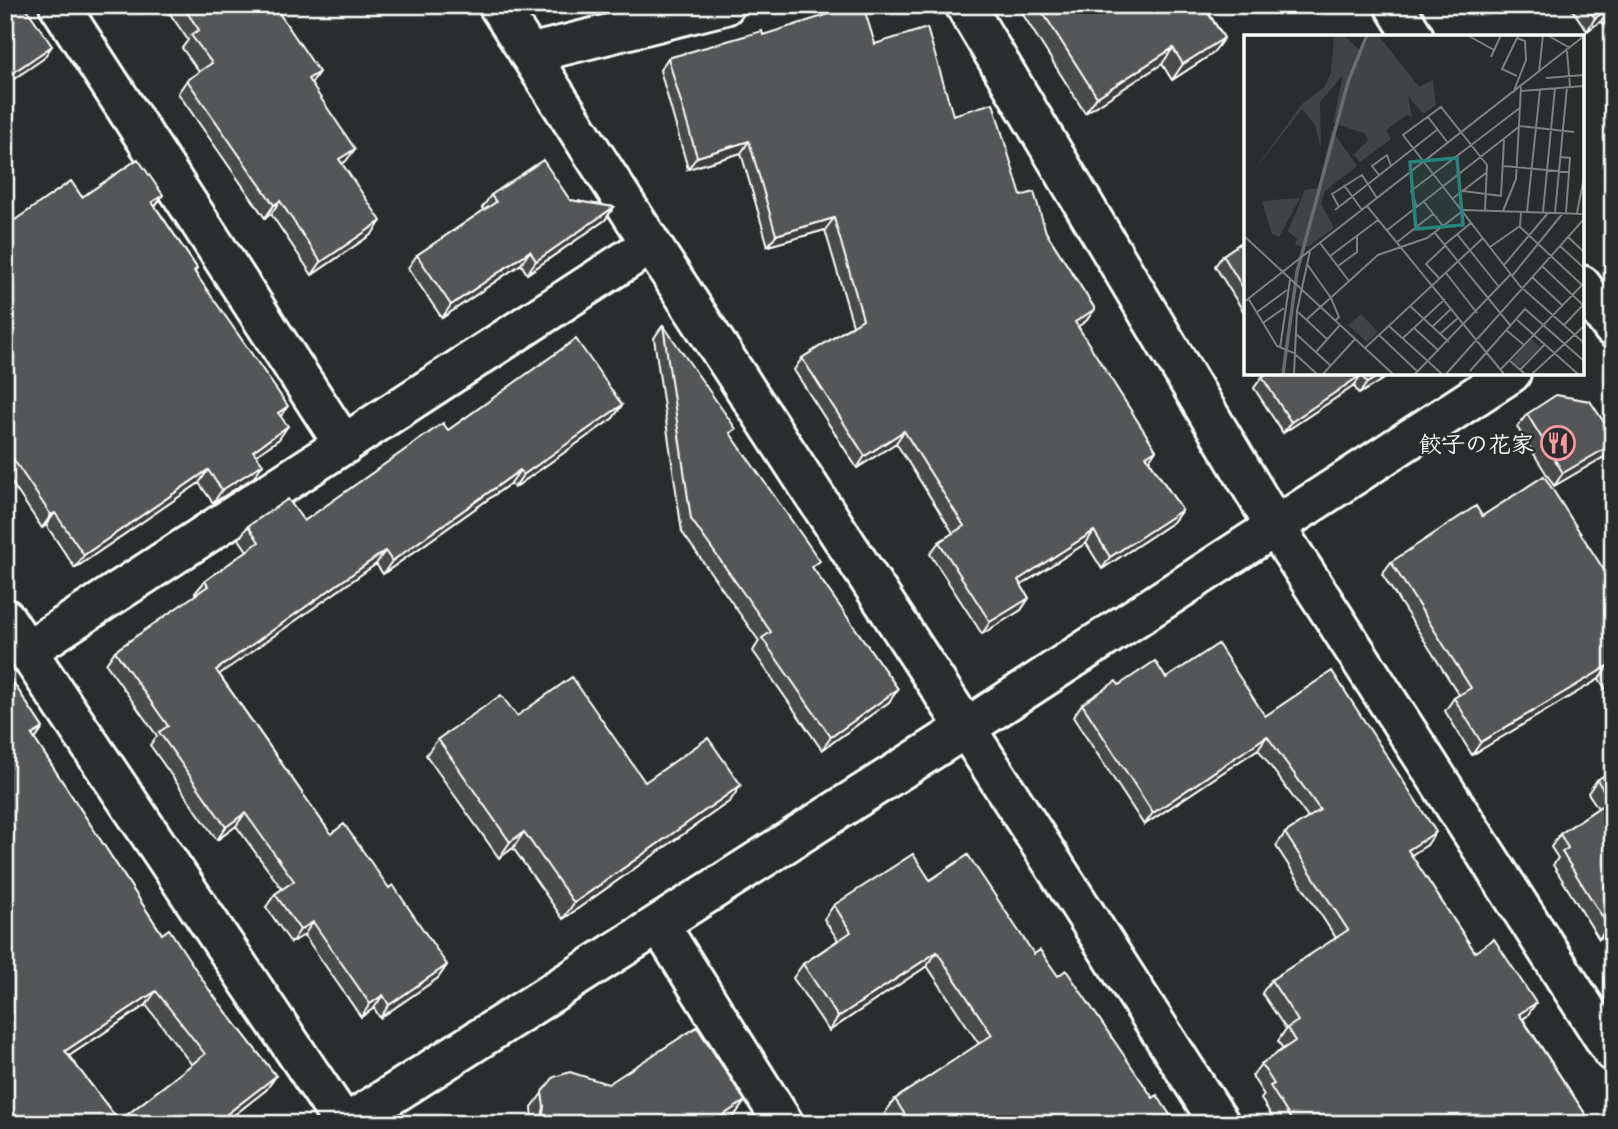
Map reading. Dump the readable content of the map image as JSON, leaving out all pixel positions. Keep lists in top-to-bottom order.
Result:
{
  "places": {
    "restaurant": ["餃子の花家"]
  }
}
